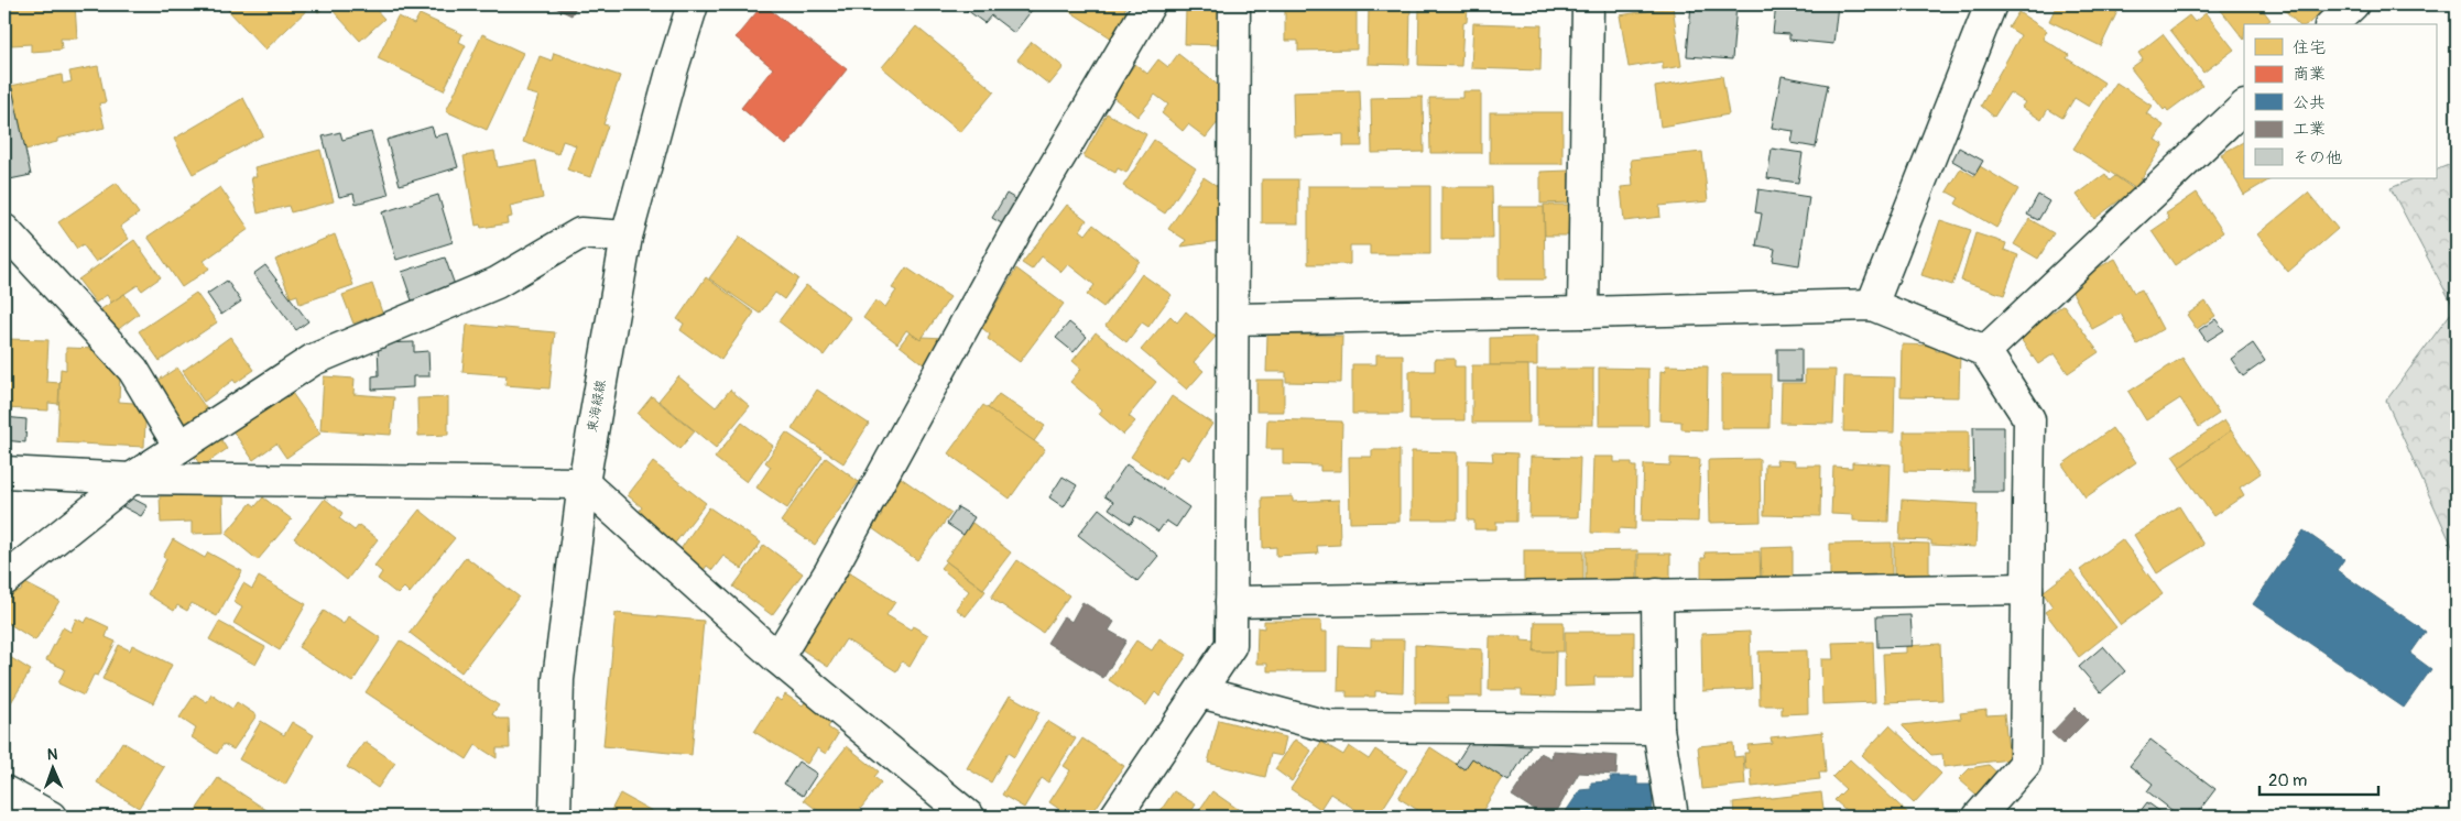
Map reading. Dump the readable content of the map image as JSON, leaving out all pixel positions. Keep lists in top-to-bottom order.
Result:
{
  "streets": {
    "street": ["東海緑線"]
  },
  "legend": [
    "住宅",
    "商業",
    "公共",
    "工業",
    "その他"
  ],
  "scale_bar": "20 m",
  "north": "top"
}
